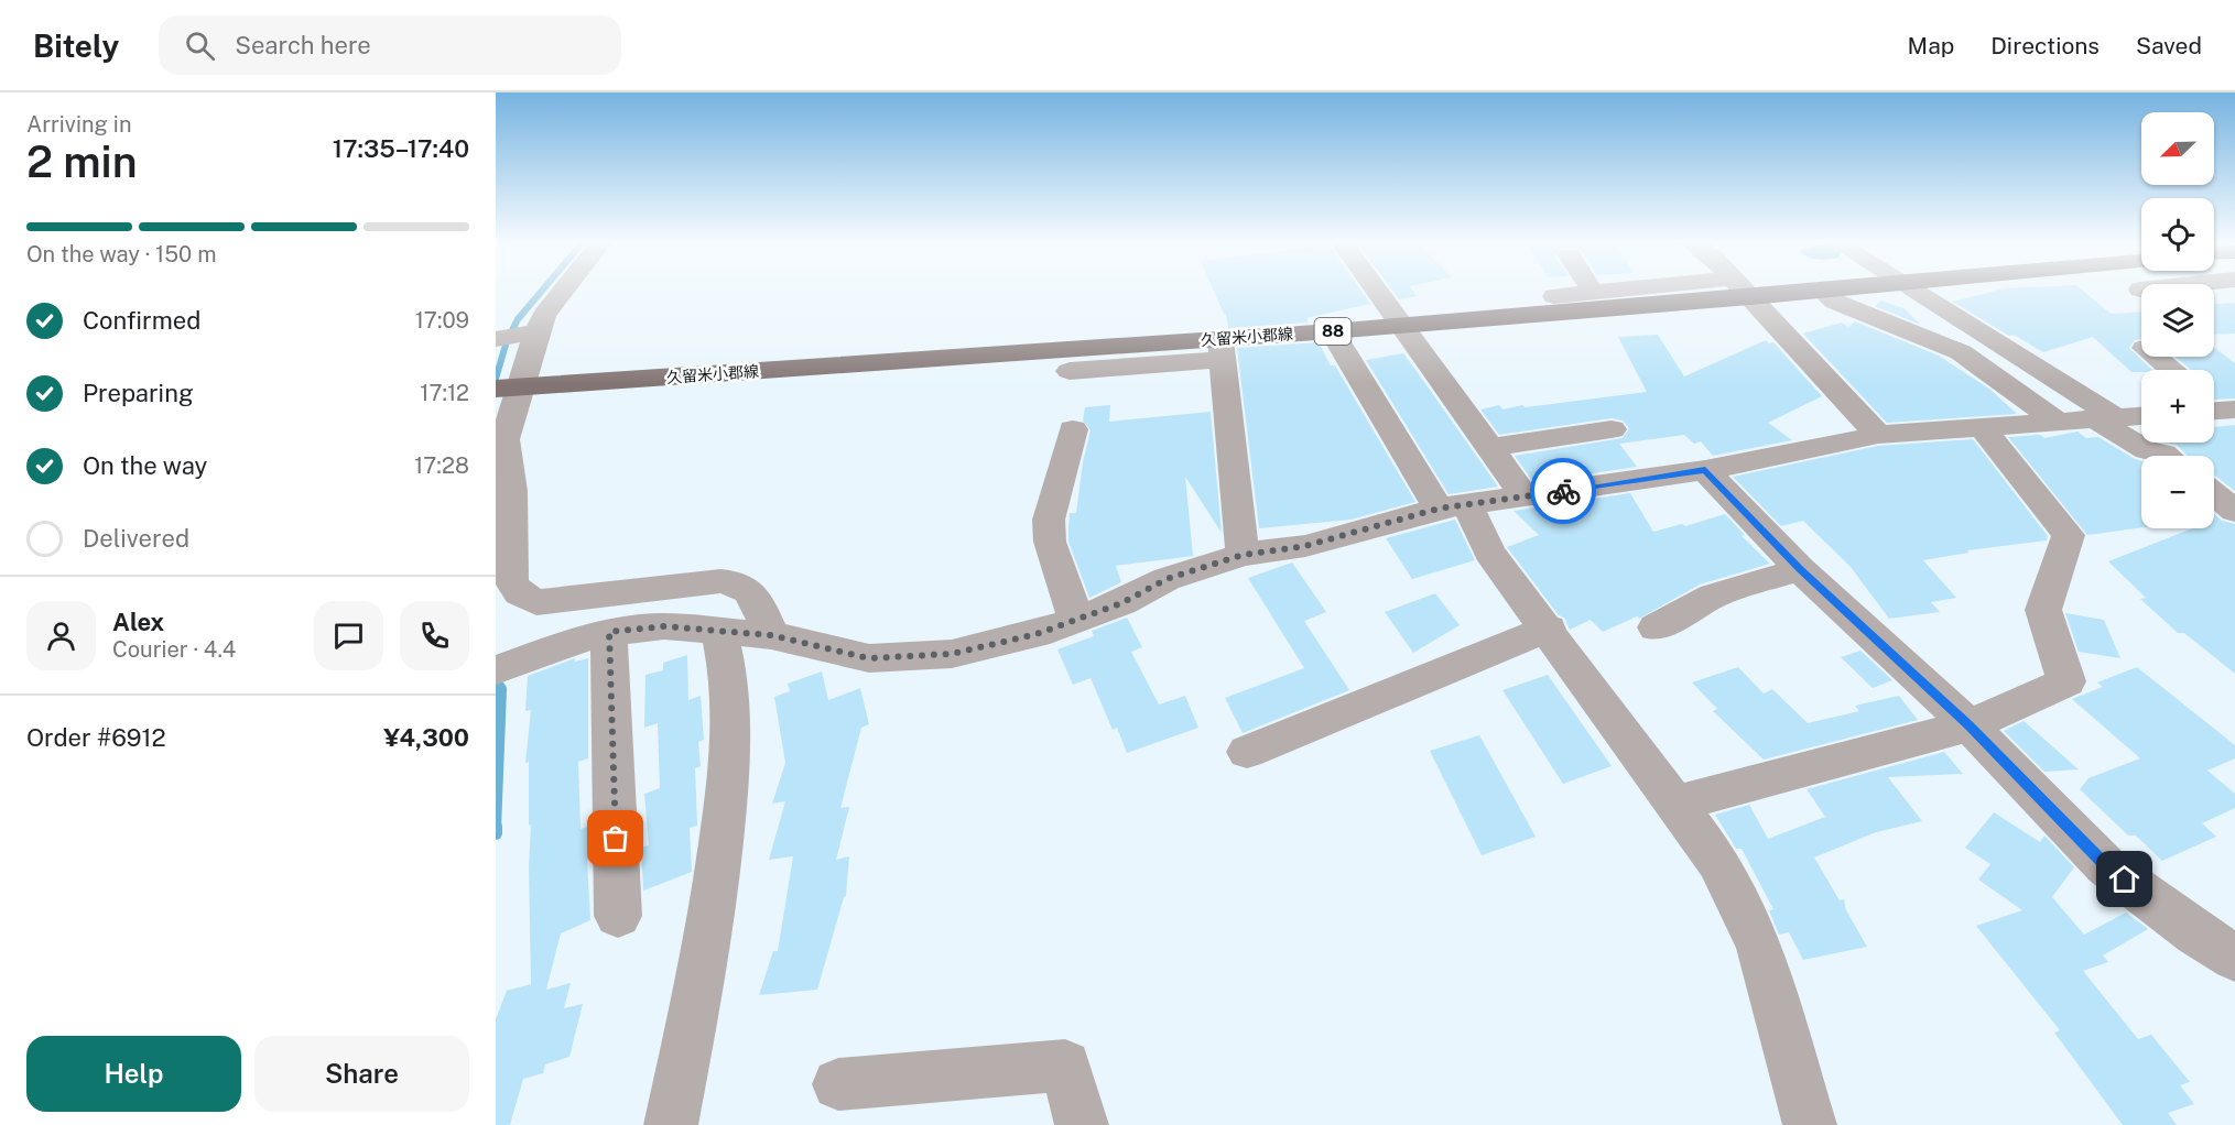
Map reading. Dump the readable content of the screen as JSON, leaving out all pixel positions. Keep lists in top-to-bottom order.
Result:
{
  "streets": {
    "main road": ["88", "久留米小郡線"]
  },
  "north": "bottom left",
  "page": {
    "header": "Bitely",
    "search": "Search here",
    "nav": ["Map", "Directions", "Saved"],
    "heading": ["2 min", "Arriving in", "17:35–17:40"],
    "panel": [
      "Alex",
      "Courier · 4.4",
      "Order #6912",
      "¥4,300"
    ],
    "map_buttons": ["+", "−"],
    "bar": "On the way · 150 m",
    "list": [
      ["Confirmed", "17:09"],
      ["Preparing", "17:12"],
      ["On the way", "17:28"],
      "Delivered"
    ],
    "buttons": ["Help", "Share"]
  }
}
